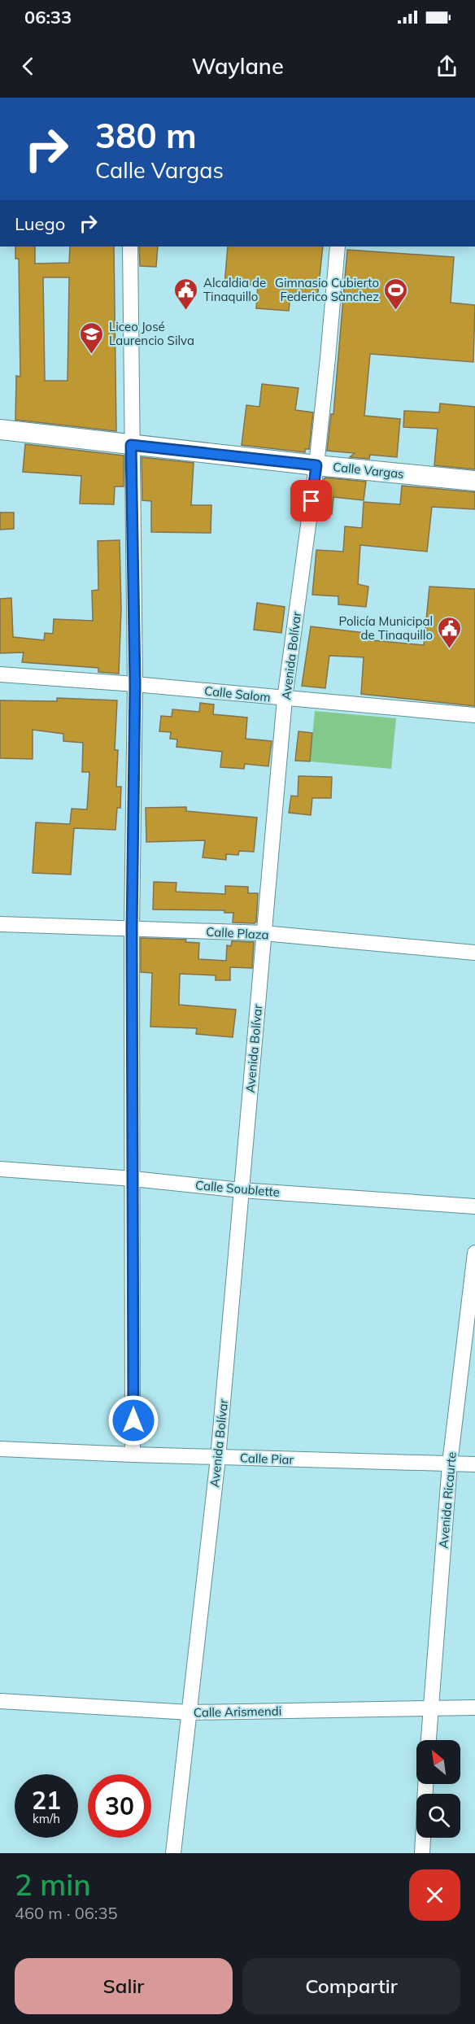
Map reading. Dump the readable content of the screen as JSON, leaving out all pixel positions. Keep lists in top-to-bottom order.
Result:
{
  "streets": {
    "street": [
      "Calle Vargas",
      "Avenida Bolívar",
      "Calle Salom",
      "Calle Plaza",
      "Calle Soublette",
      "Calle Piar",
      "Avenida Ricaurte",
      "Calle Arismendi"
    ]
  },
  "crossings": [
    ["Calle Vargas", "Avenida Bolívar"],
    ["Avenida Bolívar", "Calle Salom"],
    ["Avenida Bolívar", "Calle Plaza"],
    ["Avenida Bolívar", "Calle Soublette"],
    ["Avenida Bolívar", "Calle Piar"],
    ["Avenida Bolívar", "Calle Arismendi"],
    ["Calle Piar", "Avenida Ricaurte"],
    ["Avenida Ricaurte", "Calle Arismendi"]
  ],
  "places": {
    "public building": ["Alcaldia de Tinaquillo", "Policía Municipal de Tinaquillo"],
    "sports": ["Gimnasio Cubierto Federico Sànchez"],
    "school or university": ["Liceo José Laurencio Silva"]
  },
  "north": "top left",
  "page": {
    "status": "06:33",
    "header": "Waylane",
    "turn": ["380 m", "Calle Vargas"],
    "then": "Luego",
    "speed": "21 km/h",
    "limit": "30",
    "heading": ["2 min", "460 m · 06:35"],
    "buttons": ["Salir", "Compartir"]
  }
}
